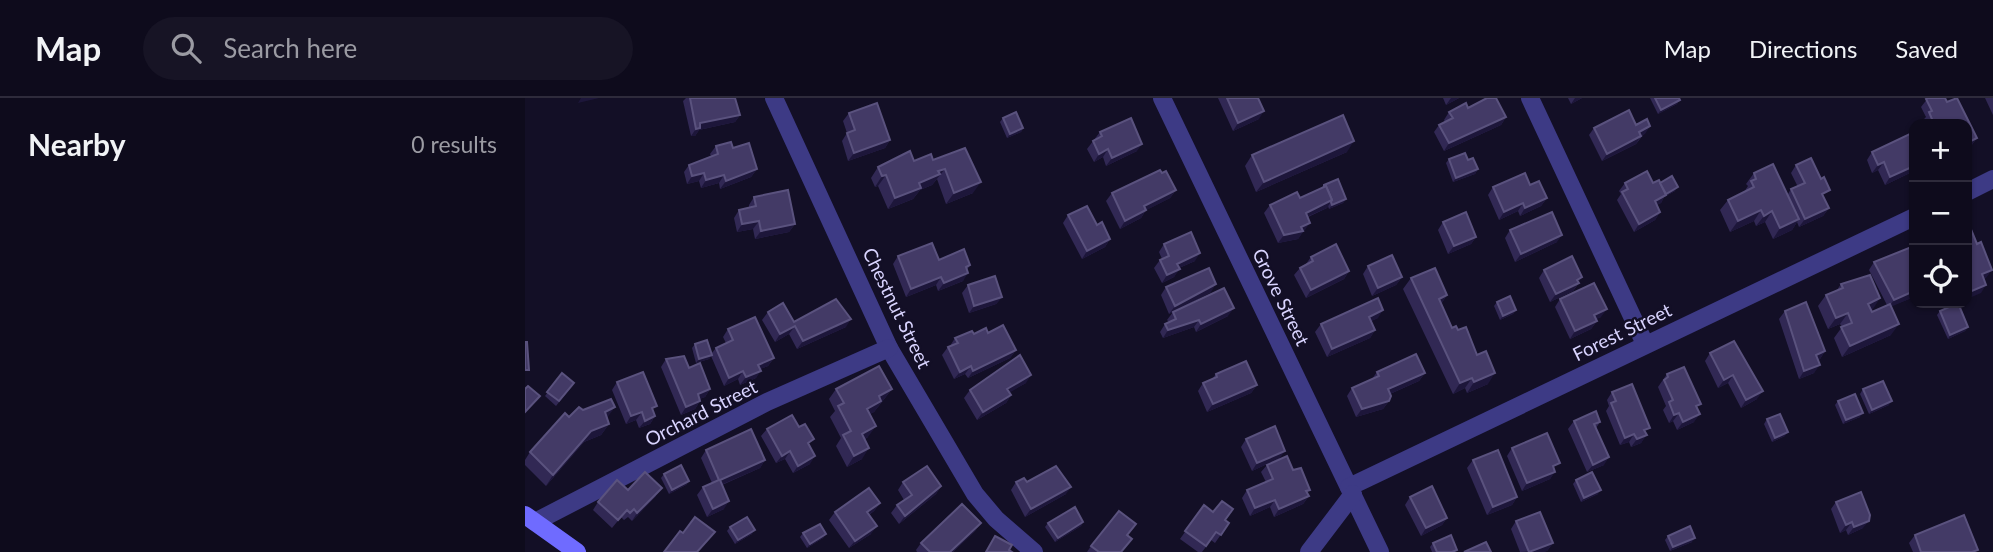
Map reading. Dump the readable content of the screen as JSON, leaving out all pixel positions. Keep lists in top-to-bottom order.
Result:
{
  "streets": {
    "street": [
      "Grove Street",
      "Chestnut Street",
      "Forest Street",
      "Orchard Street"
    ]
  },
  "crossings": [
    ["Grove Street", "Forest Street"],
    ["Chestnut Street", "Orchard Street"]
  ],
  "page": {
    "header": "Map",
    "search": "Search here",
    "nav": ["Map", "Directions", "Saved"],
    "heading": ["Nearby", "0 results"],
    "map_buttons": ["+", "−"]
  }
}
